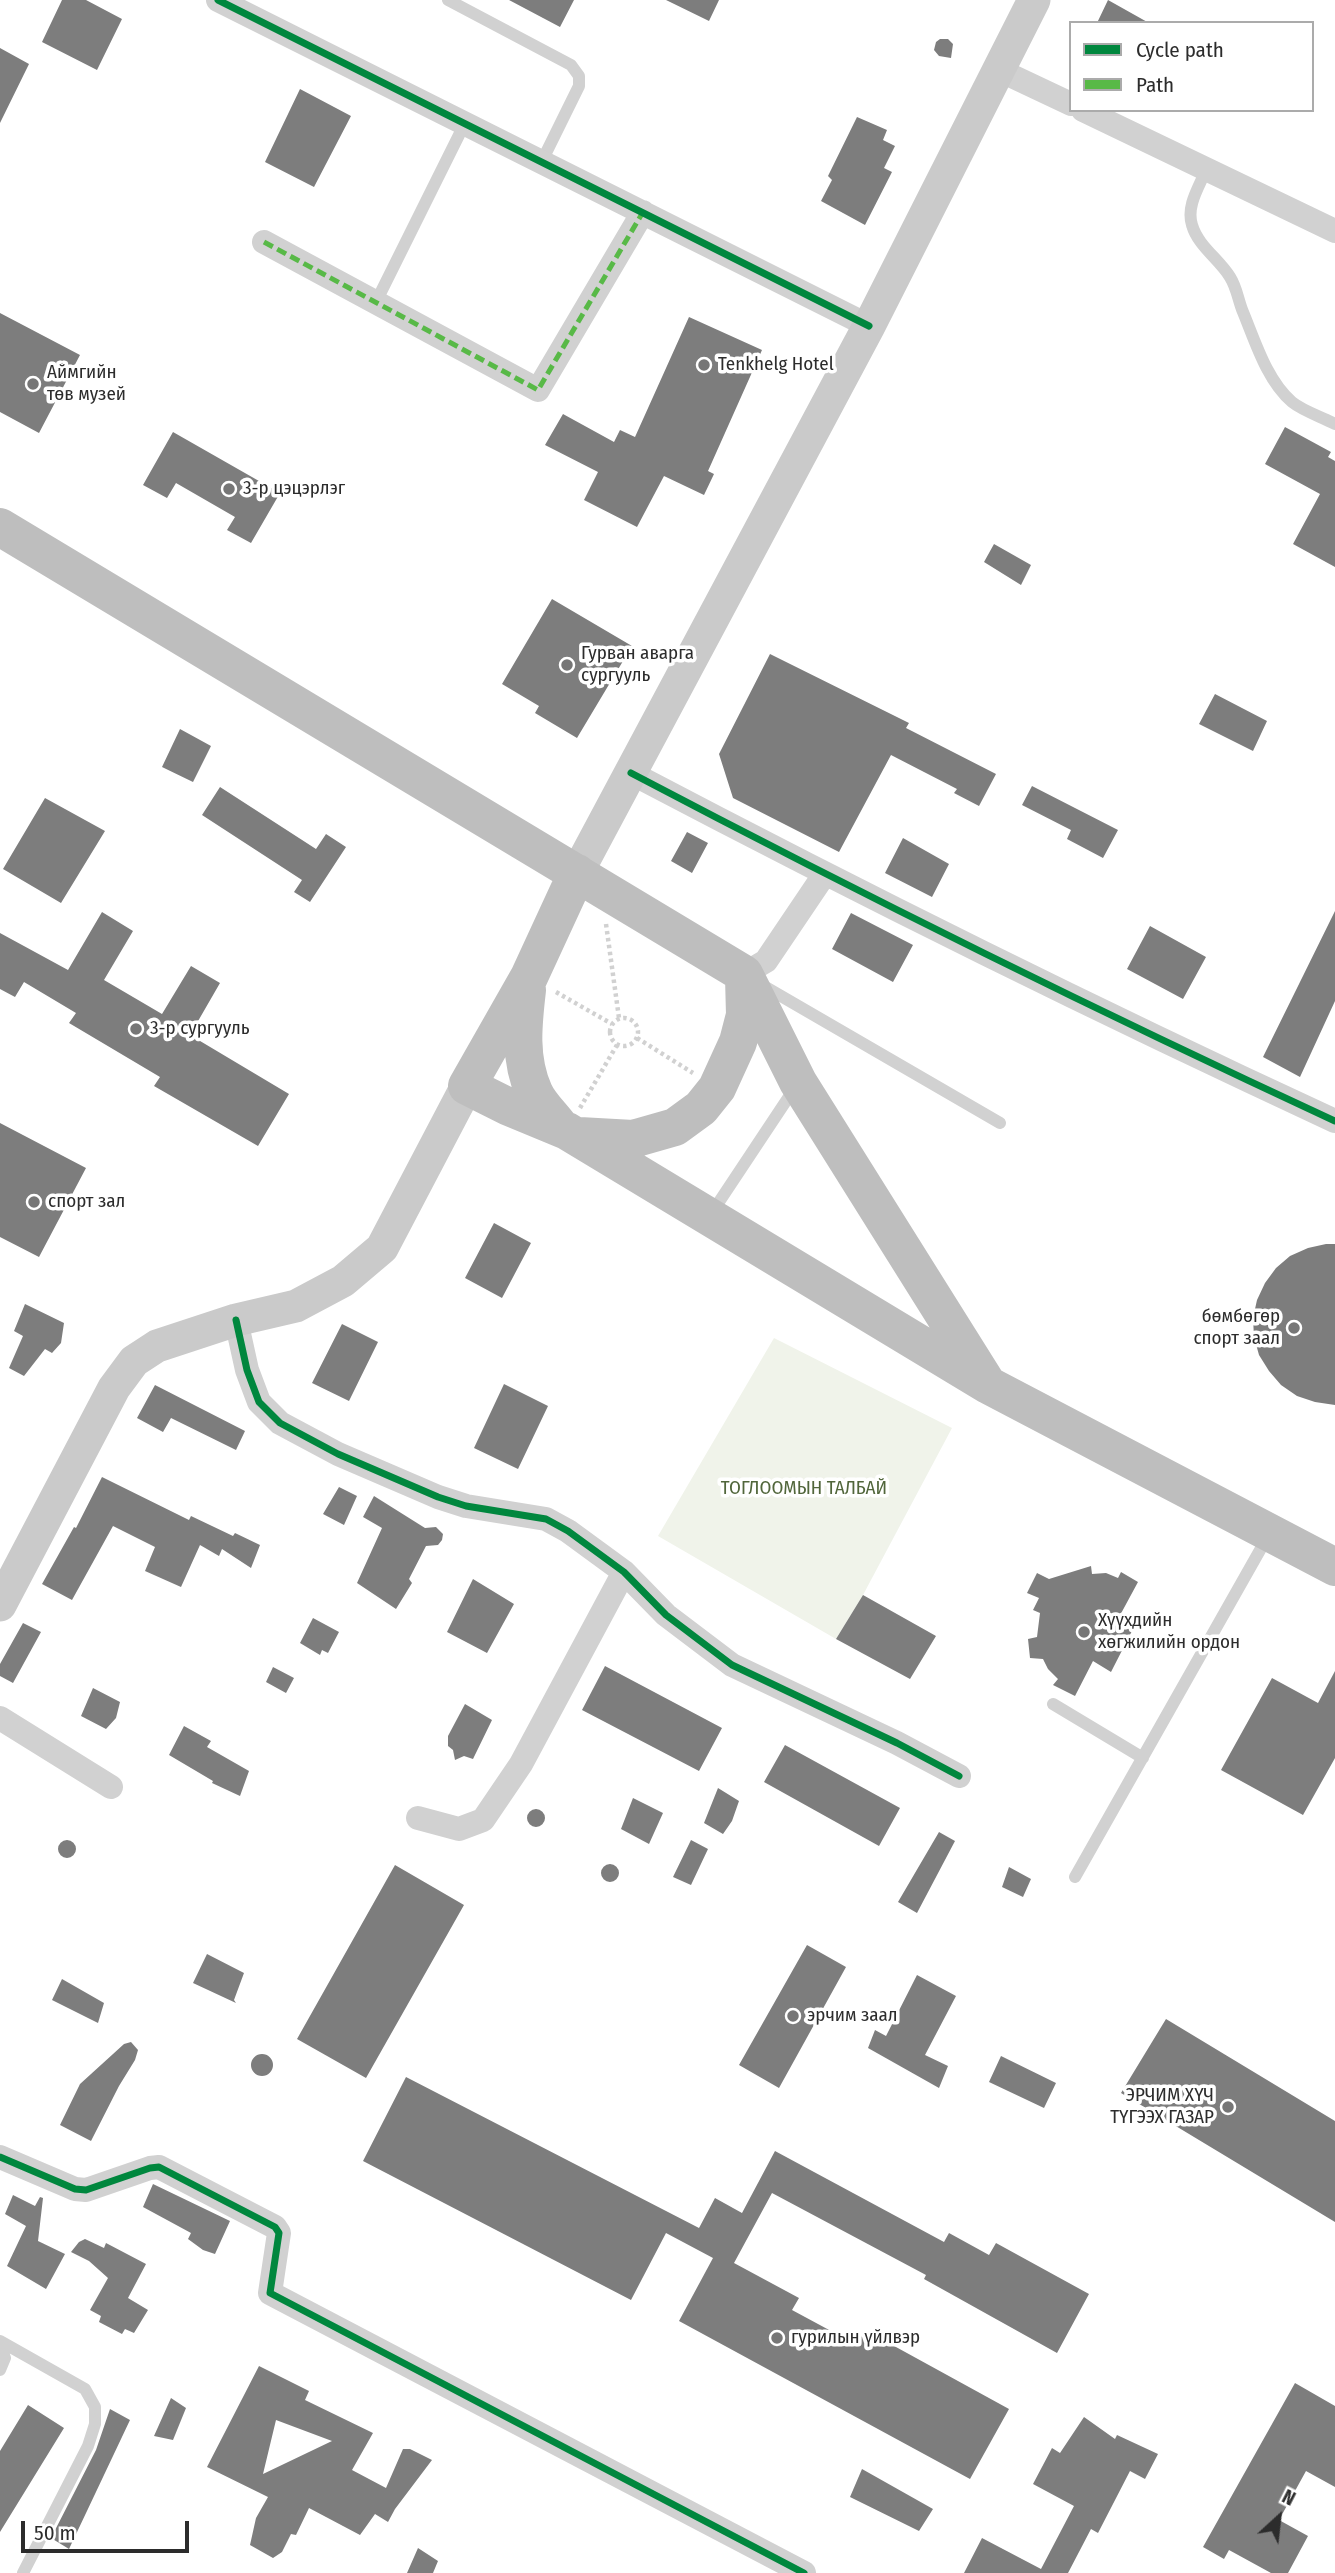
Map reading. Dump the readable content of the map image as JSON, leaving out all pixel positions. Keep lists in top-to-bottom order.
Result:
{
  "parks": ["ТОГЛООМЫН ТАЛБАЙ"],
  "places": [
    "Tenkhelg Hotel",
    "Аймгийн төв музей",
    "3-р цэцэрлэг",
    "Гурван аварга сургууль",
    "3-р сургууль",
    "спорт зал",
    "бөмбөгөр спорт заал",
    "Хүүхдийн хөгжилийн ордон",
    "эрчим заал",
    "ЭРЧИМ ХҮЧ ТҮГЭЭХ ГАЗАР",
    "гурилын үйлвэр"
  ],
  "legend": ["Cycle path", "Path"],
  "scale_bar": "50 m",
  "north": "top right"
}
